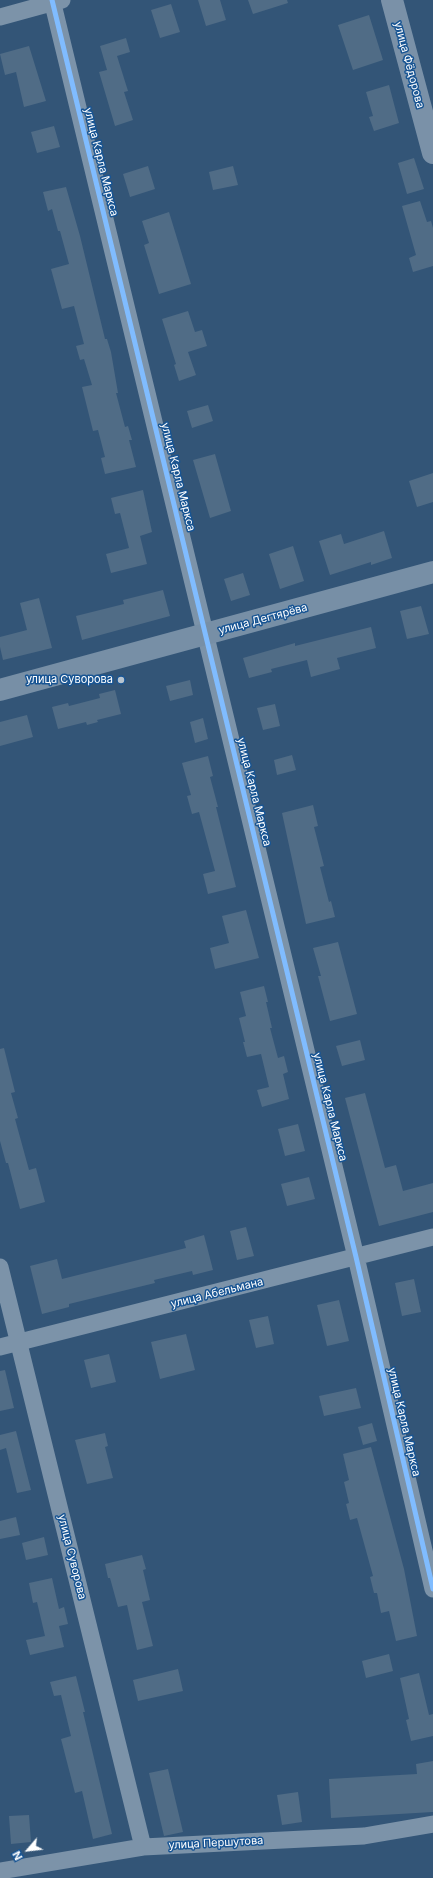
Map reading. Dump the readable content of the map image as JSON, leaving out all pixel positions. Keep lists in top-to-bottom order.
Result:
{
  "streets": {
    "main road": ["улица Фёдорова", "улица Дегтярёва"],
    "street": [
      "улица Карла Маркса",
      "улица Абельмана",
      "улица Суворова",
      "улица Першутова"
    ]
  },
  "crossings": [
    ["улица Карла Маркса", "улица Дегтярёва"],
    ["улица Карла Маркса", "улица Абельмана"],
    ["улица Абельмана", "улица Суворова"],
    ["улица Суворова", "улица Першутова"]
  ],
  "places": ["улица Суворова"],
  "north": "bottom left"
}
